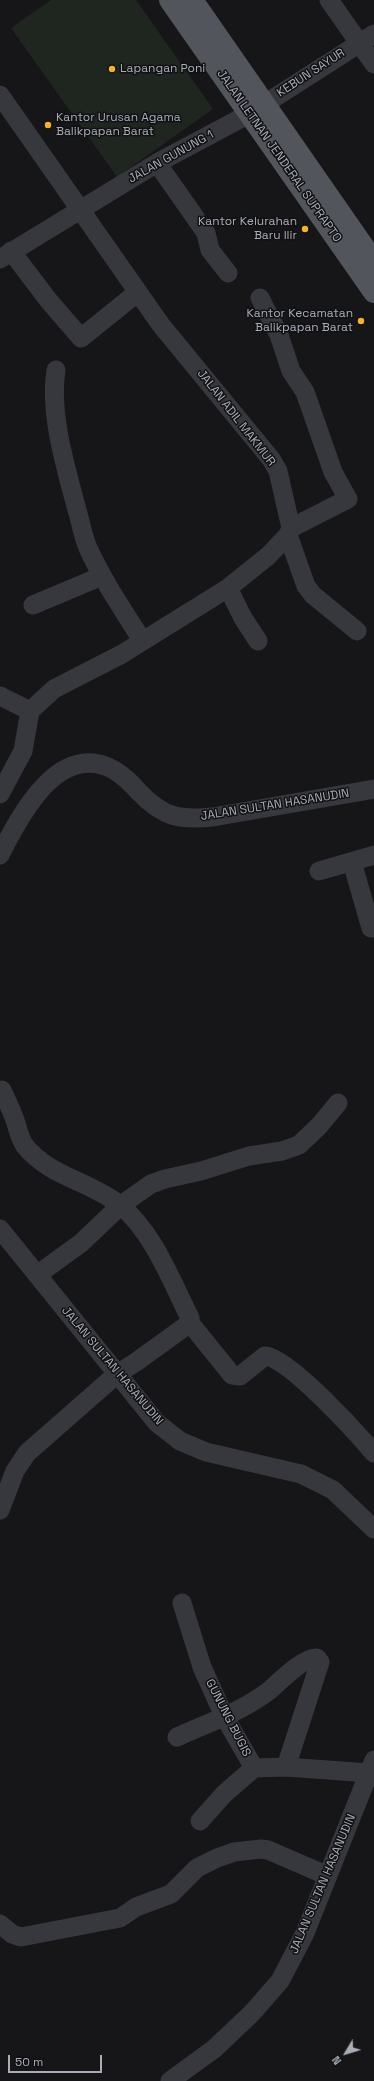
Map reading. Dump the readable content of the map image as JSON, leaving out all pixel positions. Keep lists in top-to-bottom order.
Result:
{
  "streets": {
    "main road": ["JALAN LETNAN JENDERAL SUPRAPTO"],
    "street": [
      "KEBUN SAYUR",
      "JALAN GUNUNG 1",
      "JALAN ADIL MAKMUR",
      "JALAN SULTAN HASANUDIN",
      "GUNUNG BUGIS"
    ]
  },
  "crossings": [
    ["KEBUN SAYUR", "JALAN LETNAN JENDERAL SUPRAPTO"],
    ["KEBUN SAYUR", "JALAN GUNUNG 1"],
    ["JALAN LETNAN JENDERAL SUPRAPTO", "JALAN GUNUNG 1"],
    ["JALAN GUNUNG 1", "JALAN ADIL MAKMUR"],
    ["JALAN SULTAN HASANUDIN", "GUNUNG BUGIS"]
  ],
  "places": [
    "Lapangan Poni",
    "Kantor Urusan Agama Balikpapan Barat",
    "Kantor Kelurahan Baru Ilir",
    "Kantor Kecamatan Balikpapan Barat"
  ],
  "scale_bar": "50 m",
  "north": "bottom left"
}
